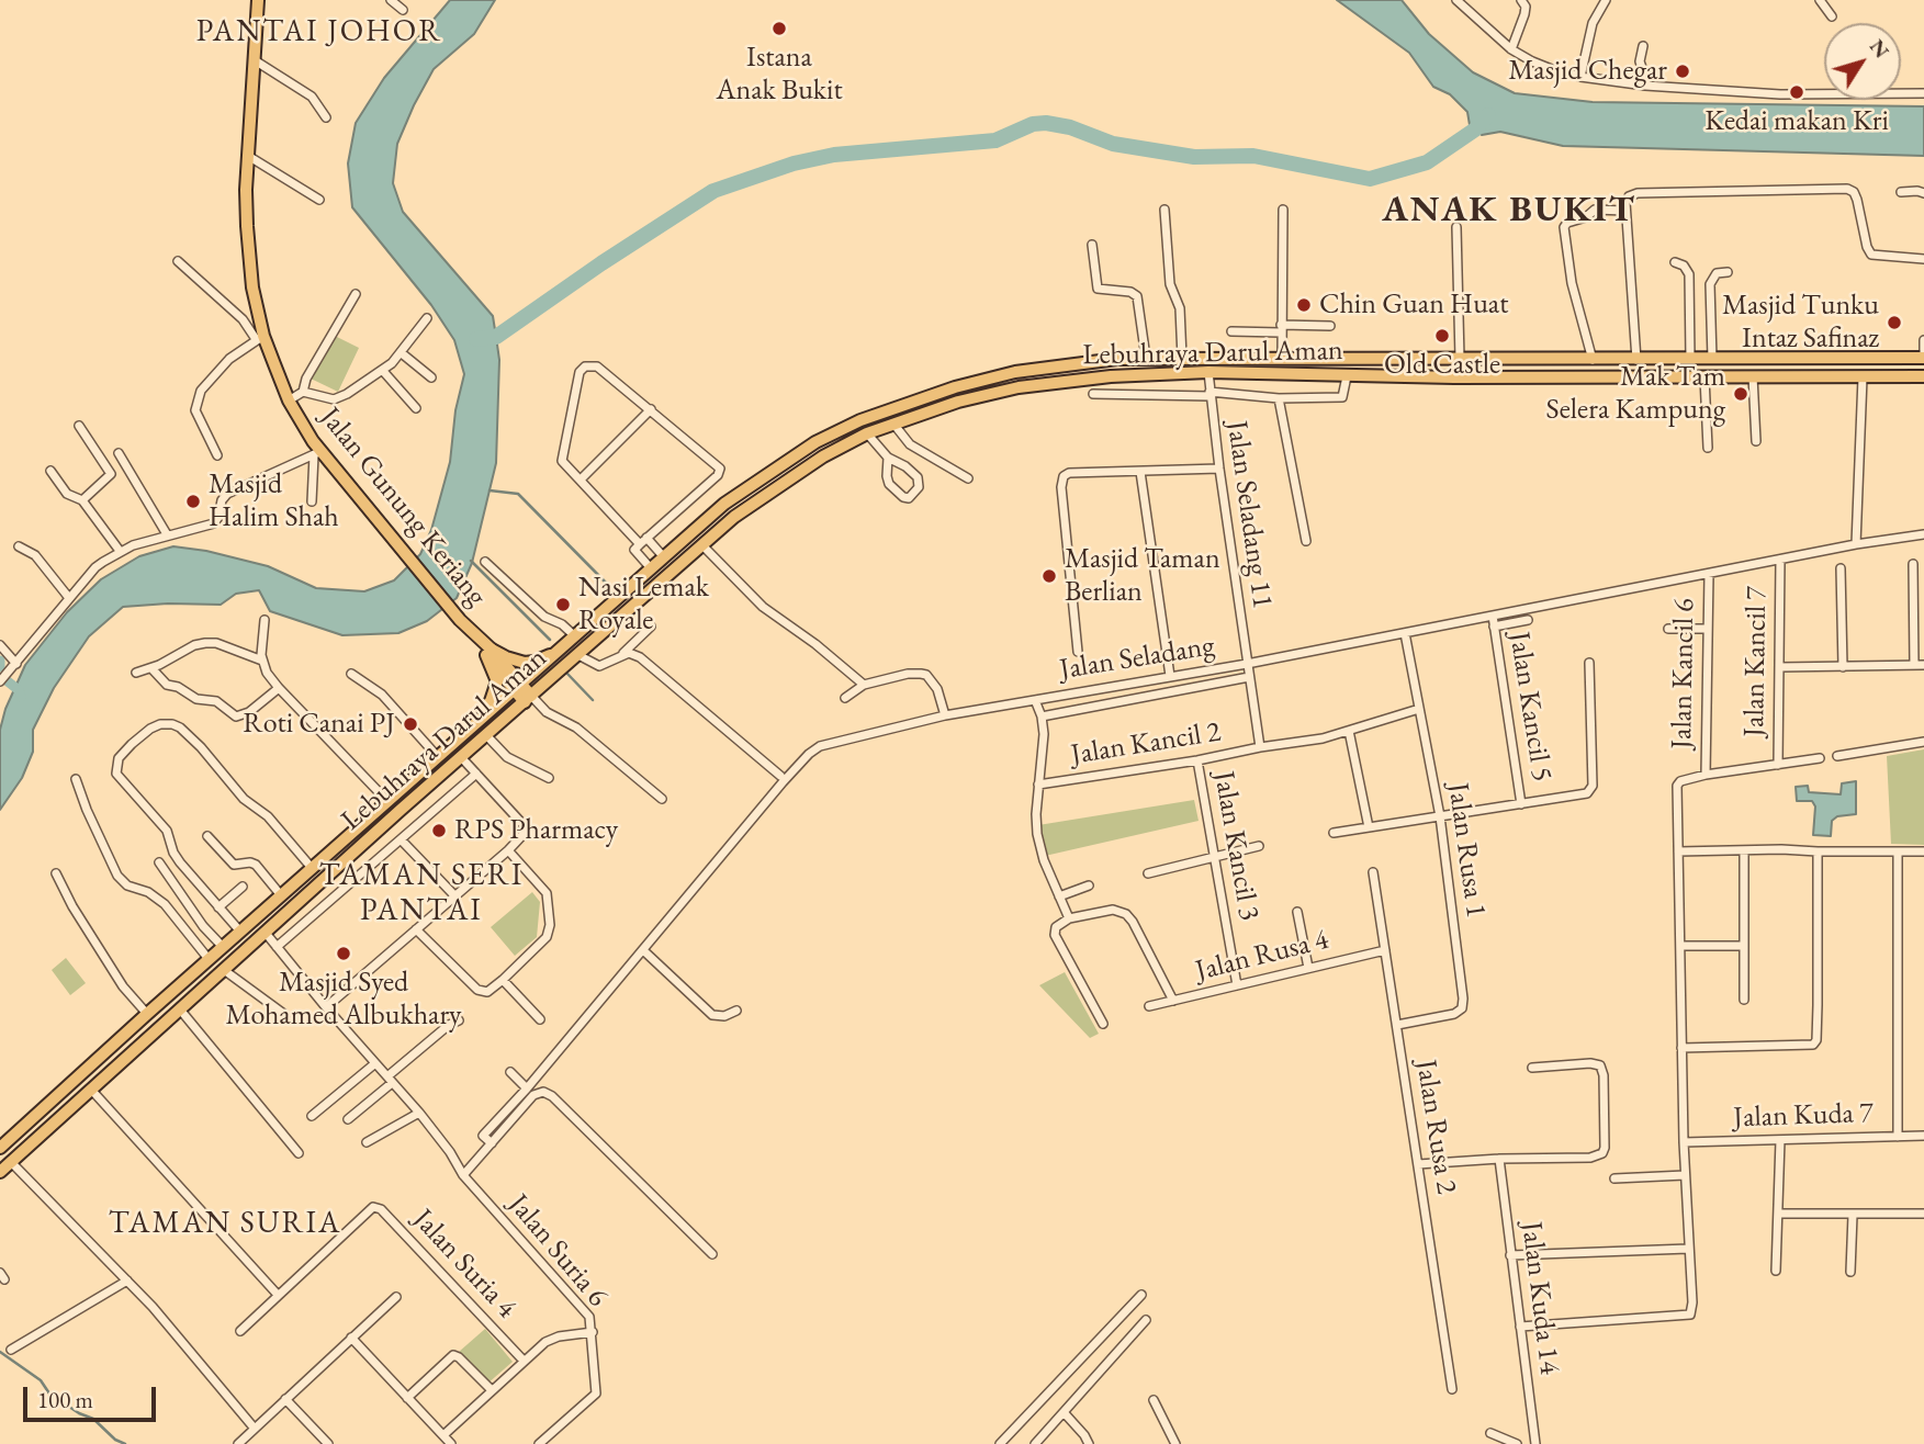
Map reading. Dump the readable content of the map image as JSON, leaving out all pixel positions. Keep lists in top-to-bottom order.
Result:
{
  "streets": {
    "main road": ["Lebuhraya Darul Aman", "Jalan Gunung Keriang"],
    "street": [
      "Jalan Seladang 11",
      "Jalan Seladang",
      "Jalan Kancil 7",
      "Jalan Kancil 6",
      "Jalan Kancil 5",
      "Jalan Kancil 2",
      "Jalan Kancil 3",
      "Jalan Rusa 1",
      "Jalan Rusa 4",
      "Jalan Kuda 7",
      "Jalan Rusa 2",
      "Jalan Suria 6",
      "Jalan Suria 4",
      "Jalan Kuda 14"
    ]
  },
  "crossings": [
    ["Lebuhraya Darul Aman", "Jalan Gunung Keriang"],
    ["Lebuhraya Darul Aman", "Jalan Seladang 11"],
    ["Lebuhraya Darul Aman", "Jalan Suria 6"],
    ["Jalan Seladang 11", "Jalan Seladang"],
    ["Jalan Seladang 11", "Jalan Kancil 2"],
    ["Jalan Seladang", "Jalan Kancil 7"],
    ["Jalan Seladang", "Jalan Kancil 6"],
    ["Jalan Seladang", "Jalan Kancil 5"],
    ["Jalan Seladang", "Jalan Kancil 2"],
    ["Jalan Seladang", "Jalan Rusa 1"],
    ["Jalan Kancil 2", "Jalan Kancil 3"],
    ["Jalan Kancil 2", "Jalan Rusa 1"],
    ["Jalan Kancil 3", "Jalan Rusa 4"],
    ["Jalan Rusa 1", "Jalan Rusa 2"],
    ["Jalan Rusa 4", "Jalan Rusa 2"]
  ],
  "districts": [
    "PANTAI JOHOR",
    "ANAK BUKIT",
    "TAMAN SERI PANTAI",
    "TAMAN SURIA"
  ],
  "places": [
    "Istana Anak Bukit",
    "Masjid Chegar",
    "Kedai makan Kri",
    "Chin Guan Huat",
    "Masjid Tunku Intaz Safinaz",
    "Old Castle",
    "Mak Tam Selera Kampung",
    "Masjid Halim Shah",
    "Masjid Taman Berlian",
    "Nasi Lemak Royale",
    "Roti Canai PJ",
    "RPS Pharmacy",
    "Masjid Syed Mohamed Albukhary"
  ],
  "scale_bar": "100 m",
  "north": "top right"
}
